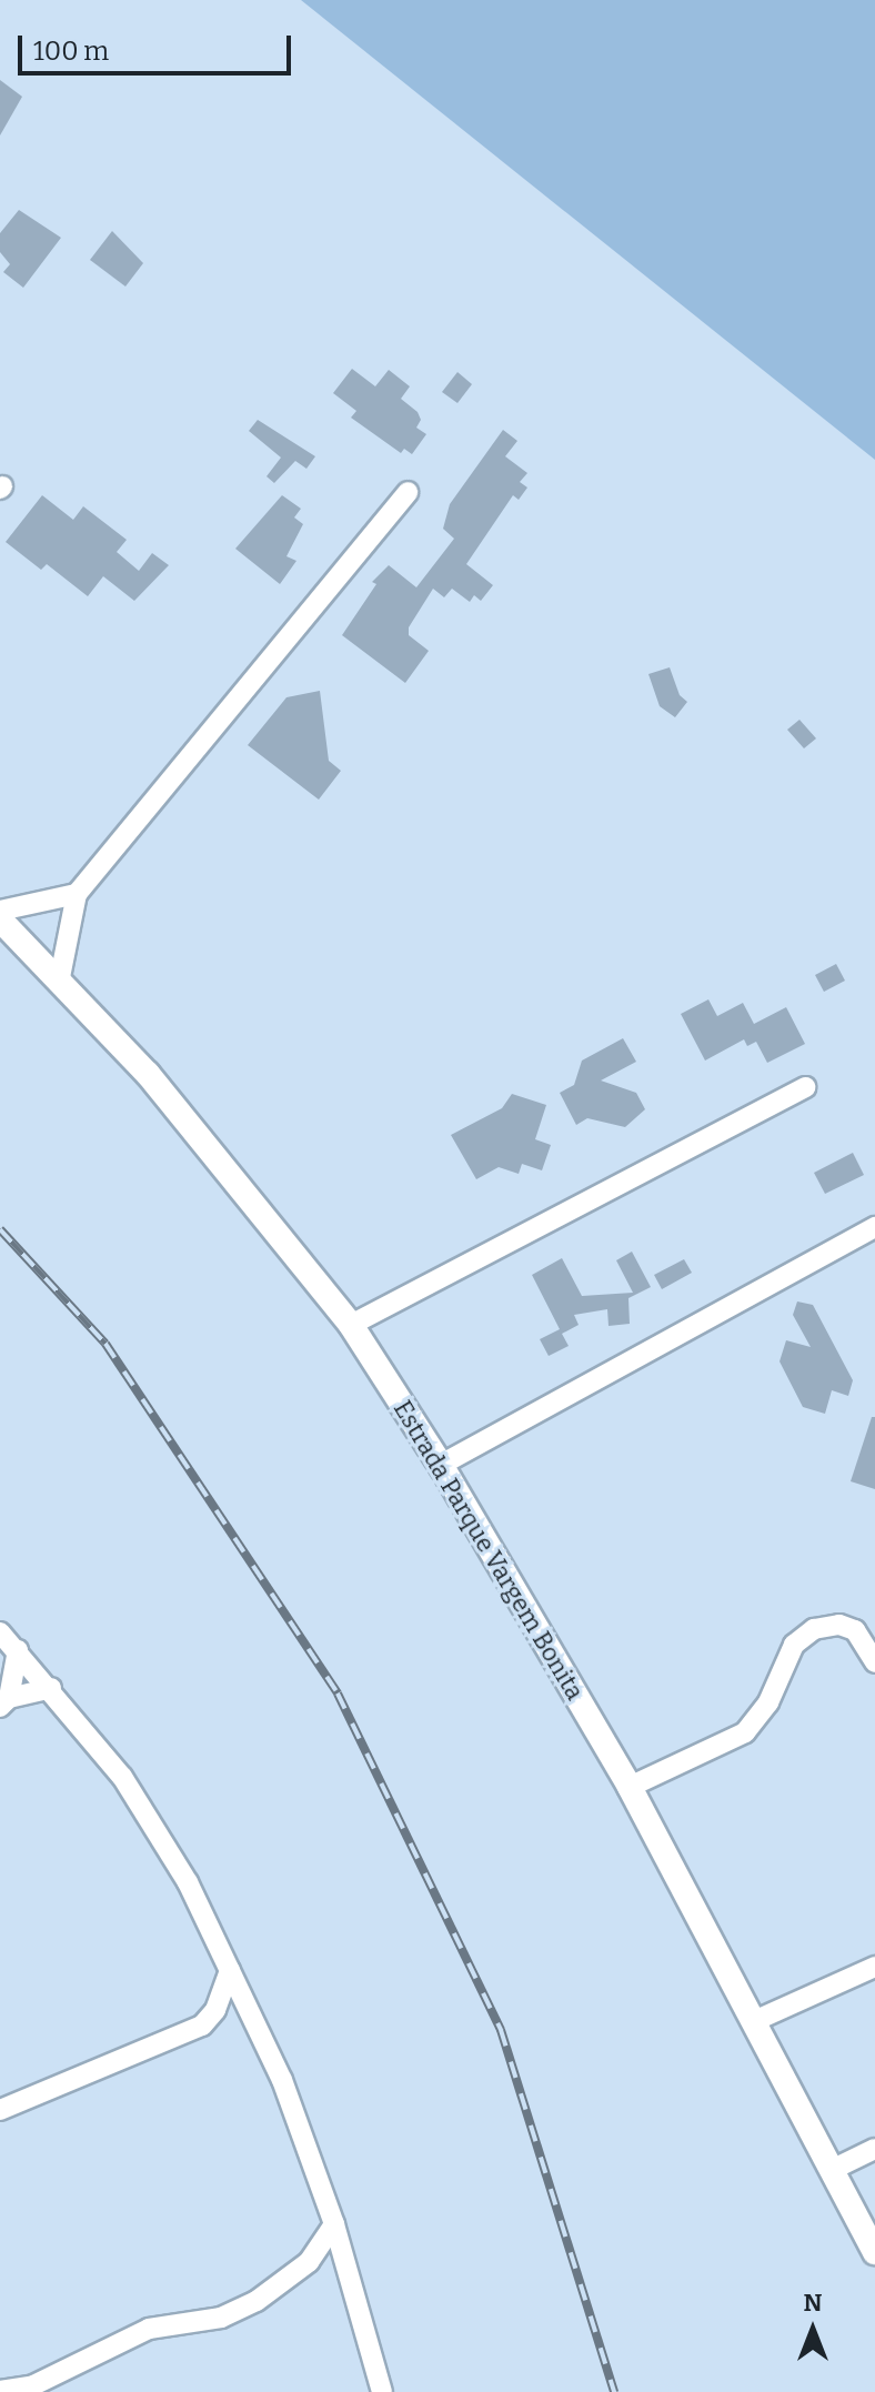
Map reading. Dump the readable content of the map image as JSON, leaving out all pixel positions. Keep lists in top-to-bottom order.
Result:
{
  "streets": {
    "main road": ["Estrada Parque Vargem Bonita"]
  },
  "scale_bar": "100 m",
  "north": "top"
}
